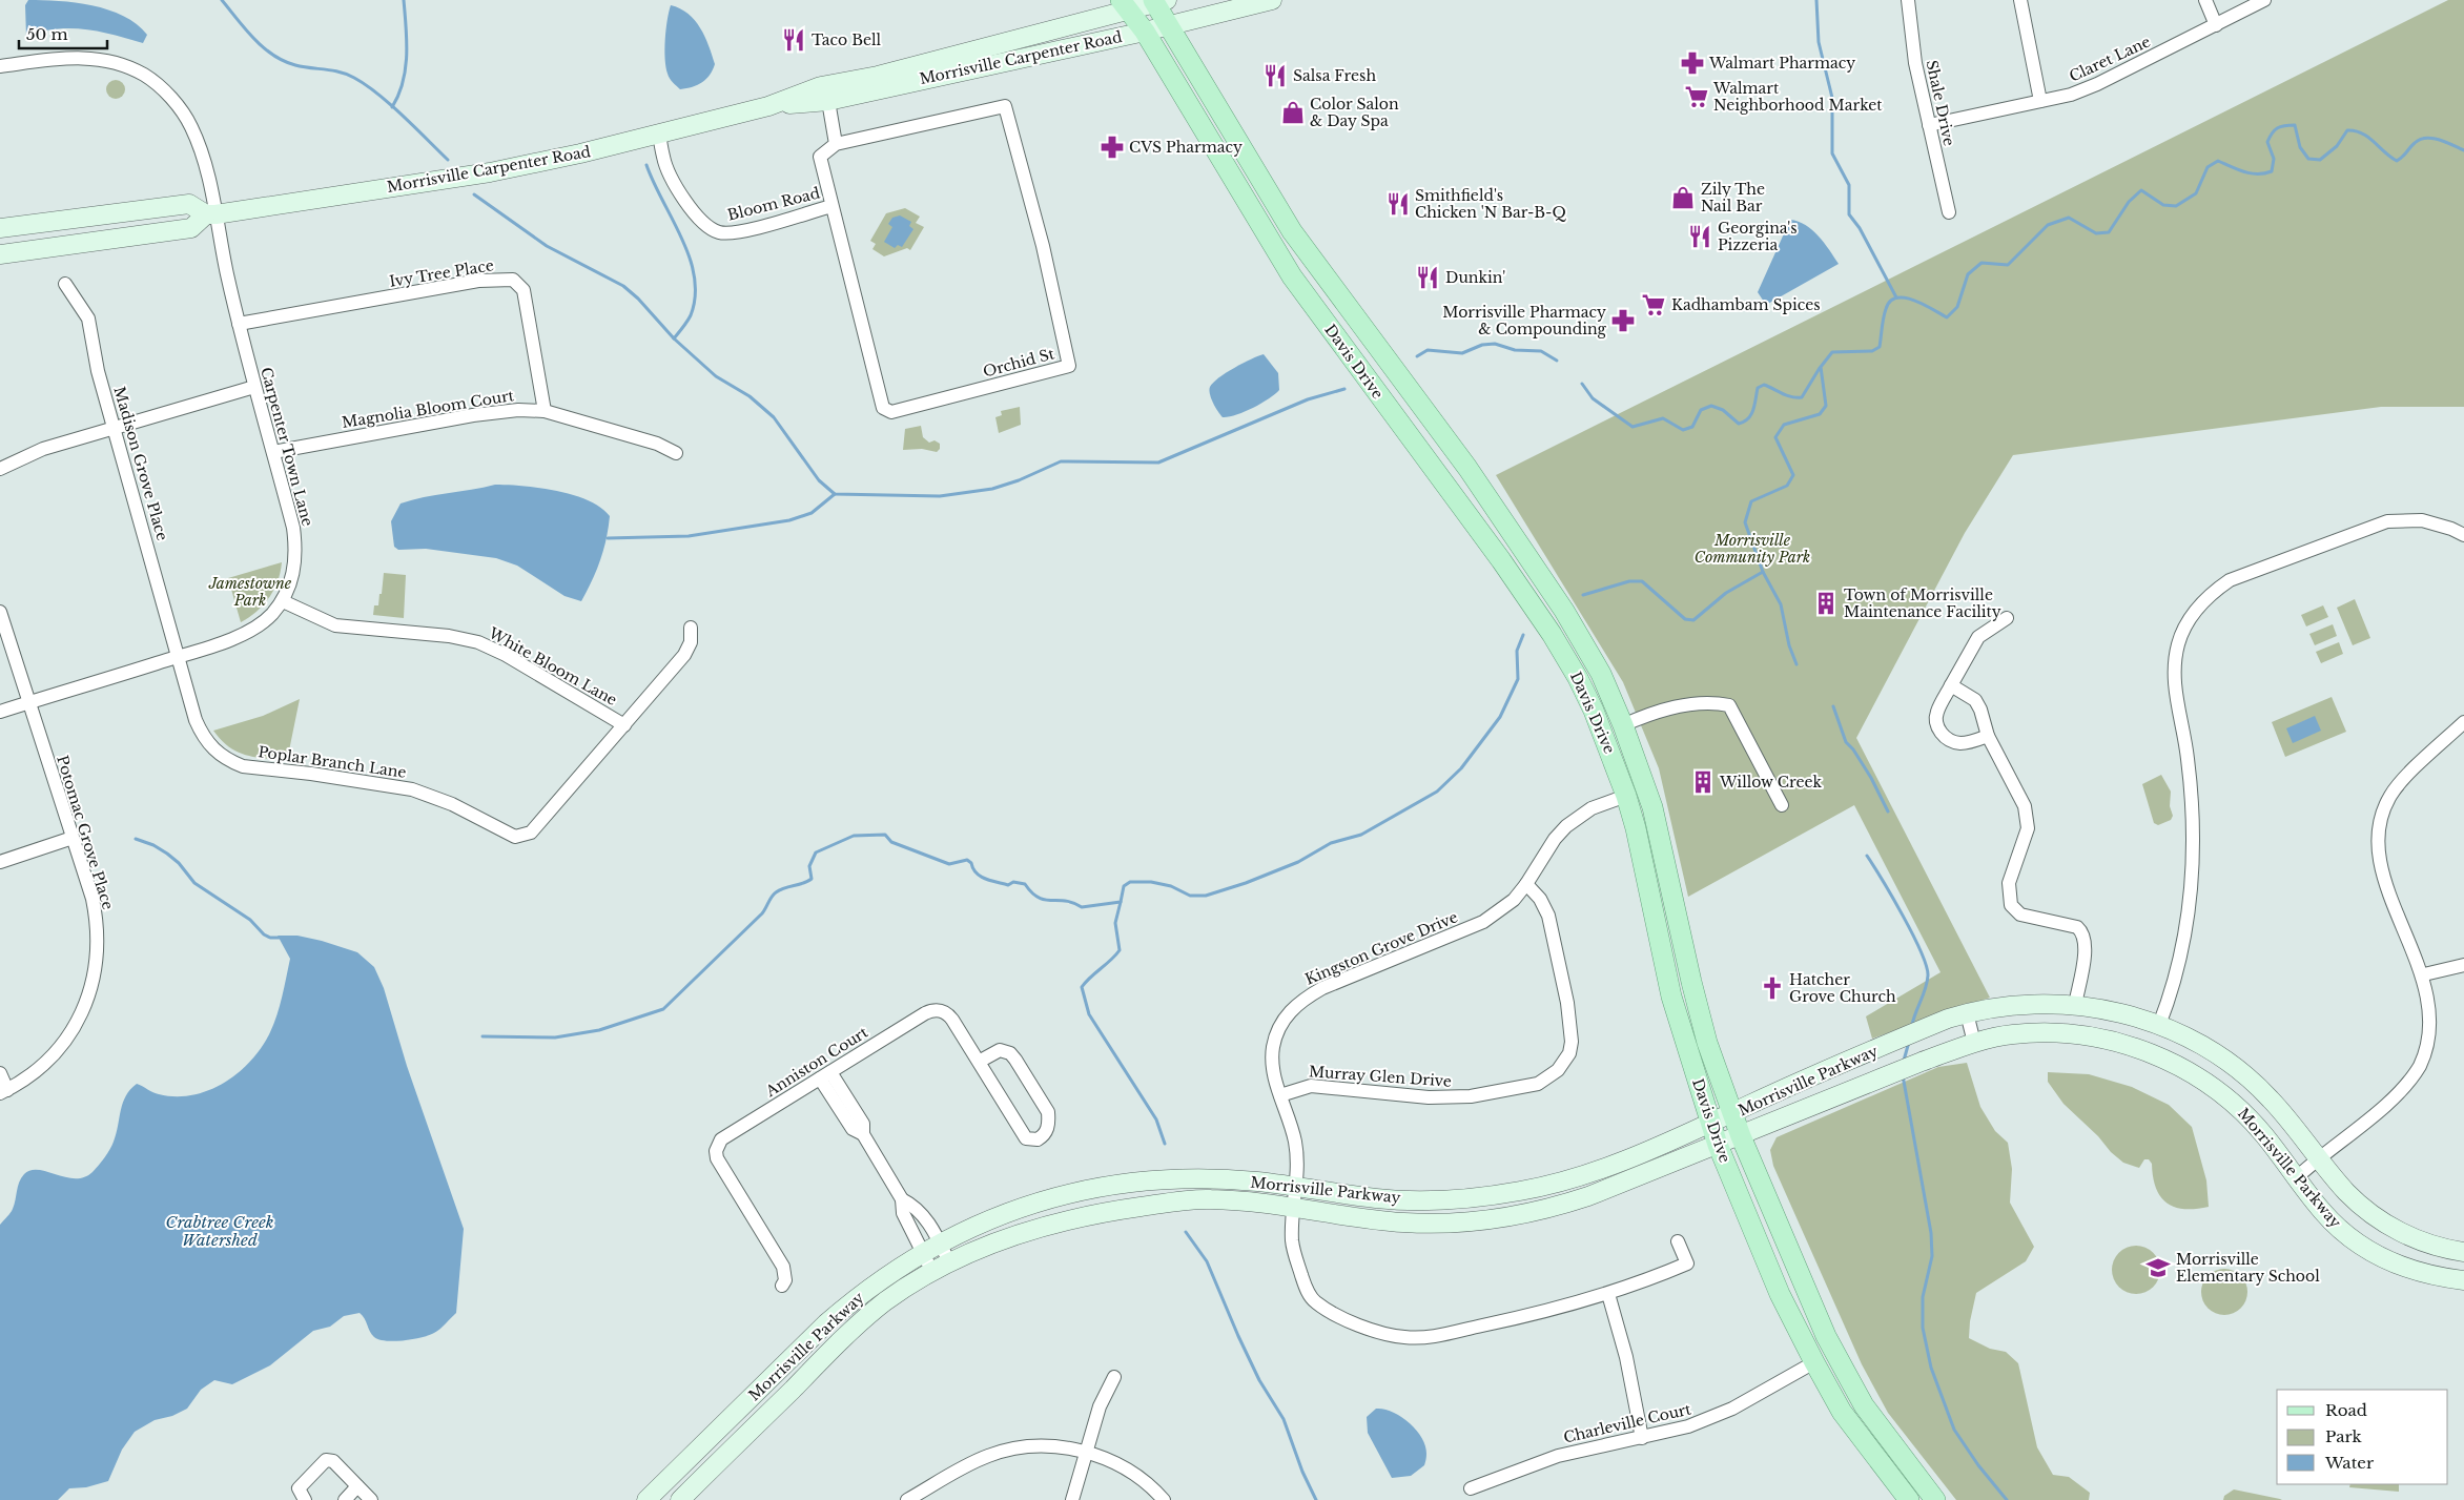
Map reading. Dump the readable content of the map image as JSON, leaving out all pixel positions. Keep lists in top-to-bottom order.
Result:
{
  "streets": {
    "main road": ["Morrisville Carpenter Road", "Davis Drive", "Morrisville Parkway"],
    "street": [
      "Claret Lane",
      "Shale Drive",
      "Bloom Road",
      "Ivy Tree Place",
      "Orchid St",
      "Magnolia Bloom Court",
      "Carpenter Town Lane",
      "Madison Grove Place",
      "White Bloom Lane",
      "Poplar Branch Lane",
      "Potomac Grove Place",
      "Kingston Grove Drive",
      "Anniston Court",
      "Murray Glen Drive",
      "Charleville Court"
    ]
  },
  "crossings": [
    ["Morrisville Carpenter Road", "Bloom Road"],
    ["Morrisville Carpenter Road", "Davis Drive"],
    ["Morrisville Carpenter Road", "Carpenter Town Lane"],
    ["Claret Lane", "Shale Drive"],
    ["Bloom Road", "Orchid St"],
    ["Ivy Tree Place", "Magnolia Bloom Court"],
    ["Ivy Tree Place", "Carpenter Town Lane"],
    ["Davis Drive", "Kingston Grove Drive"],
    ["Davis Drive", "Morrisville Parkway"],
    ["Davis Drive", "Charleville Court"],
    ["Magnolia Bloom Court", "Carpenter Town Lane"],
    ["Carpenter Town Lane", "Madison Grove Place"],
    ["Carpenter Town Lane", "White Bloom Lane"],
    ["Carpenter Town Lane", "Poplar Branch Lane"],
    ["Carpenter Town Lane", "Potomac Grove Place"],
    ["Madison Grove Place", "Poplar Branch Lane"],
    ["White Bloom Lane", "Poplar Branch Lane"],
    ["Kingston Grove Drive", "Murray Glen Drive"],
    ["Kingston Grove Drive", "Morrisville Parkway"]
  ],
  "water": ["Crabtree Creek Watershed"],
  "parks": ["Morrisville Community Park", "Jamestowne Park"],
  "places": {
    "restaurant": [
      "Taco Bell",
      "Salsa Fresh",
      "Smithfield's Chicken 'N Bar-B-Q",
      "Georgina's Pizzeria",
      "Dunkin'"
    ],
    "pharmacy": ["Walmart Pharmacy", "CVS Pharmacy", "Morrisville Pharmacy & Compounding"],
    "supermarket": ["Walmart Neighborhood Market", "Kadhambam Spices"],
    "shop": ["Color Salon & Day Spa", "Zily The Nail Bar"],
    "building": ["Town of Morrisville Maintenance Facility", "Willow Creek"],
    "church": ["Hatcher Grove Church"],
    "school or university": ["Morrisville Elementary School"]
  },
  "legend": ["Road", "Park", "Water"],
  "scale_bar": "50 m"
}
